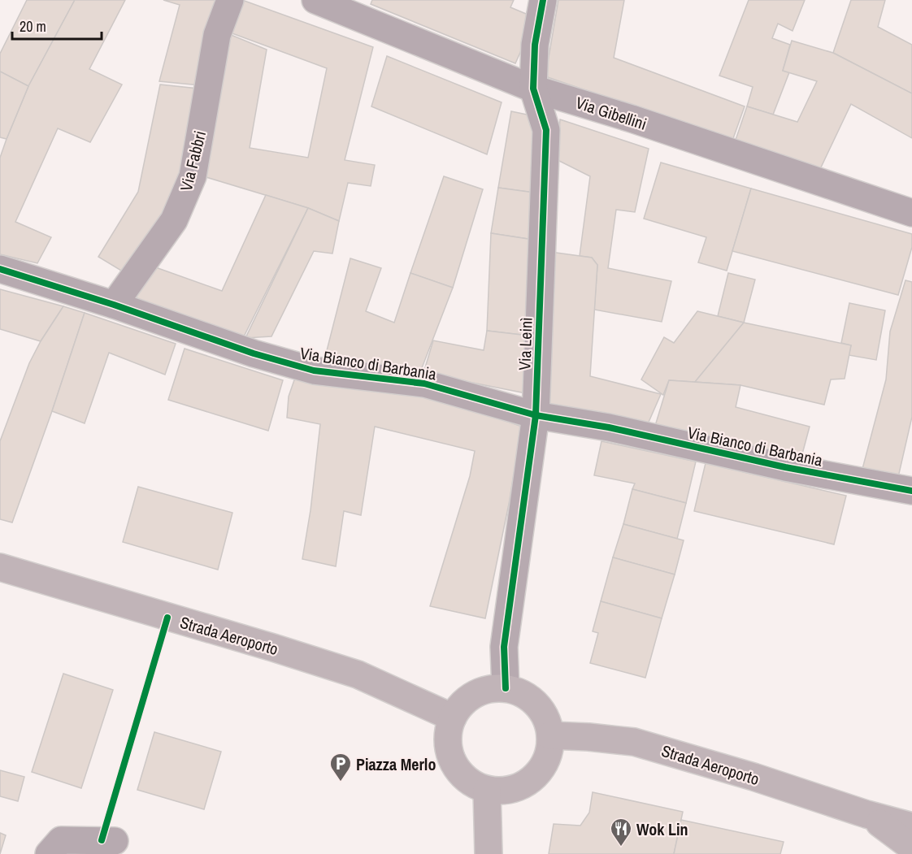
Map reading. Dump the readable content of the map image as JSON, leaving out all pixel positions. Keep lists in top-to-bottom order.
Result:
{
  "streets": {
    "main road": ["Strada Aeroporto"],
    "street": [
      "Via Gibellini",
      "Via Fabbri",
      "Via Leinì",
      "Via Bianco di Barbania"
    ]
  },
  "crossings": [
    ["Via Gibellini", "Via Leinì"],
    ["Via Fabbri", "Via Bianco di Barbania"],
    ["Via Leinì", "Via Bianco di Barbania"],
    ["Via Leinì", "Strada Aeroporto"]
  ],
  "places": {
    "parking": ["Piazza Merlo"],
    "restaurant": ["Wok Lin"]
  },
  "scale_bar": "20 m"
}
